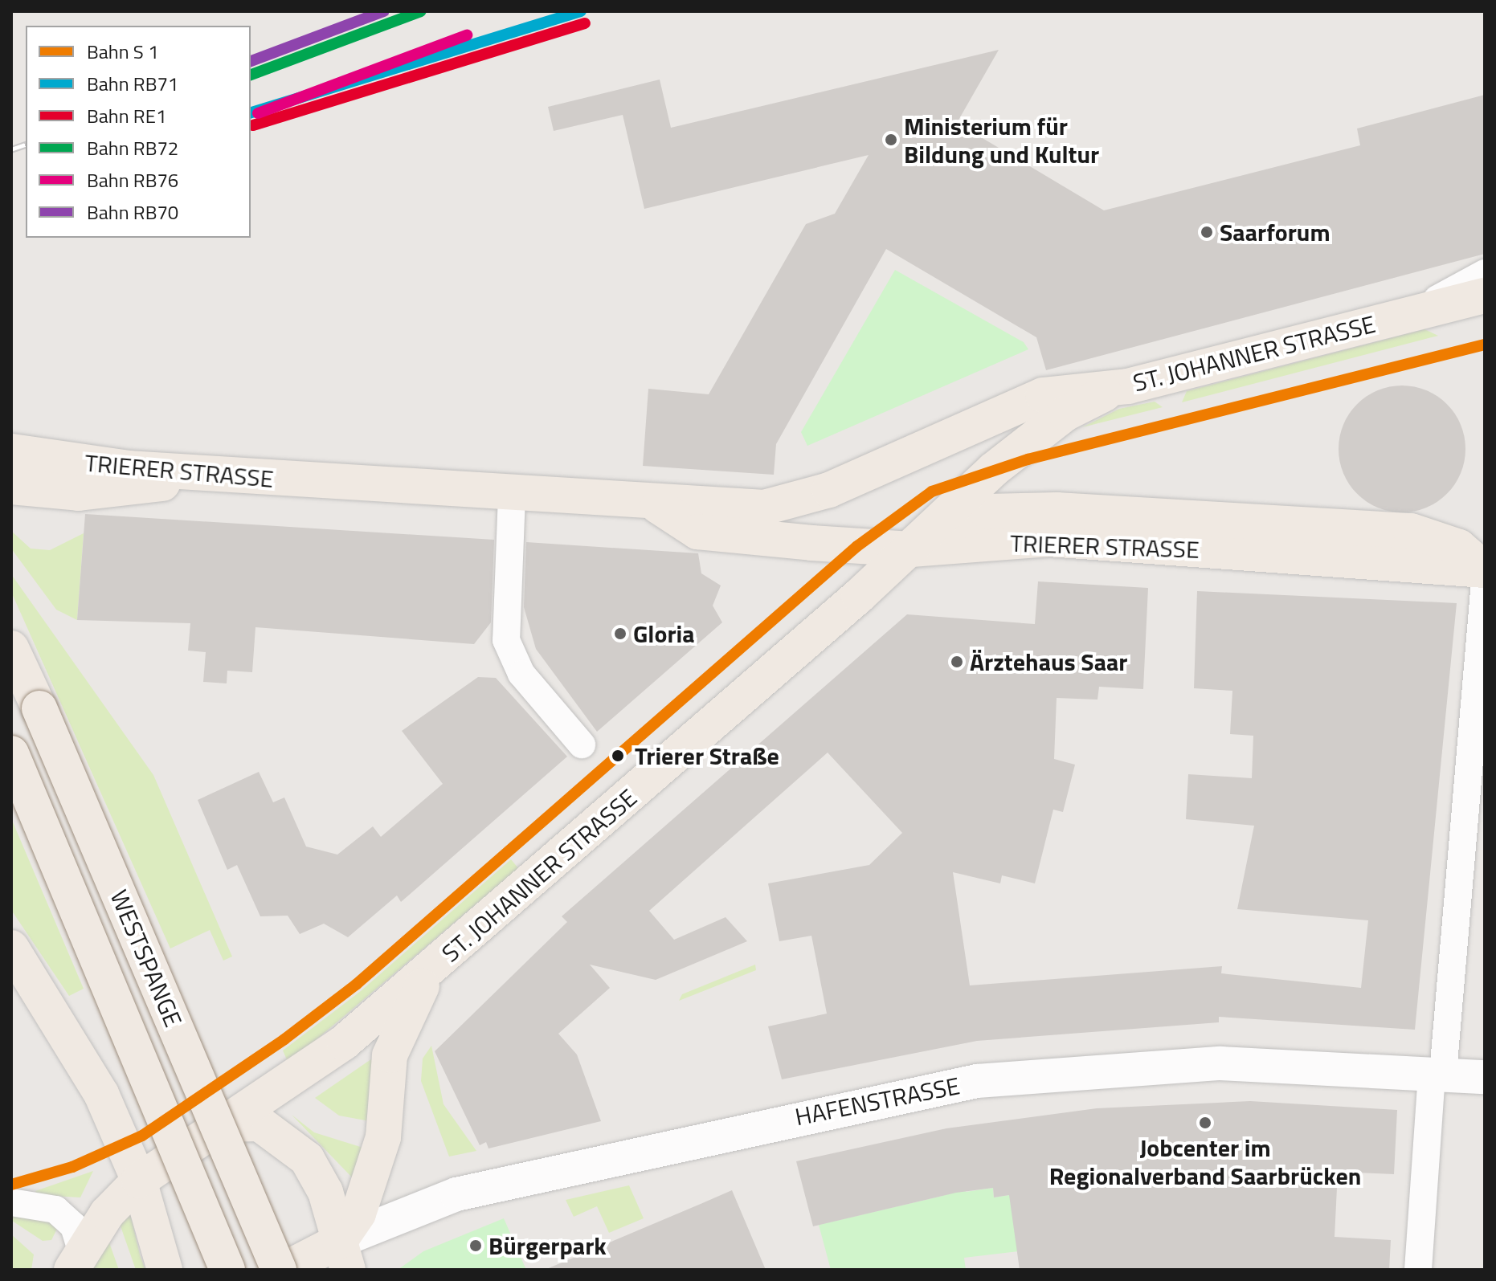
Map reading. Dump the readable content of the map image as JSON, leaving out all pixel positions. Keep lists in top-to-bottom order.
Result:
{
  "streets": {
    "main road": ["ST. JOHANNER STRASSE", "TRIERER STRASSE", "WESTSPANGE"],
    "street": ["HAFENSTRASSE"]
  },
  "crossings": [
    ["ST. JOHANNER STRASSE", "TRIERER STRASSE"],
    ["ST. JOHANNER STRASSE", "HAFENSTRASSE"]
  ],
  "places": [
    "Ministerium für Bildung und Kultur",
    "Saarforum",
    "Gloria",
    "Ärztehaus Saar",
    "Trierer Straße",
    "Jobcenter im Regionalverband Saarbrücken",
    "Bürgerpark"
  ],
  "lines": [
    "rail line RB71",
    "rail line RB72",
    "rail line RB70",
    "rail line RE1",
    "rail line RB76"
  ],
  "legend": [
    "Bahn S 1",
    "Bahn RB71",
    "Bahn RE1",
    "Bahn RB72",
    "Bahn RB76",
    "Bahn RB70"
  ]
}
